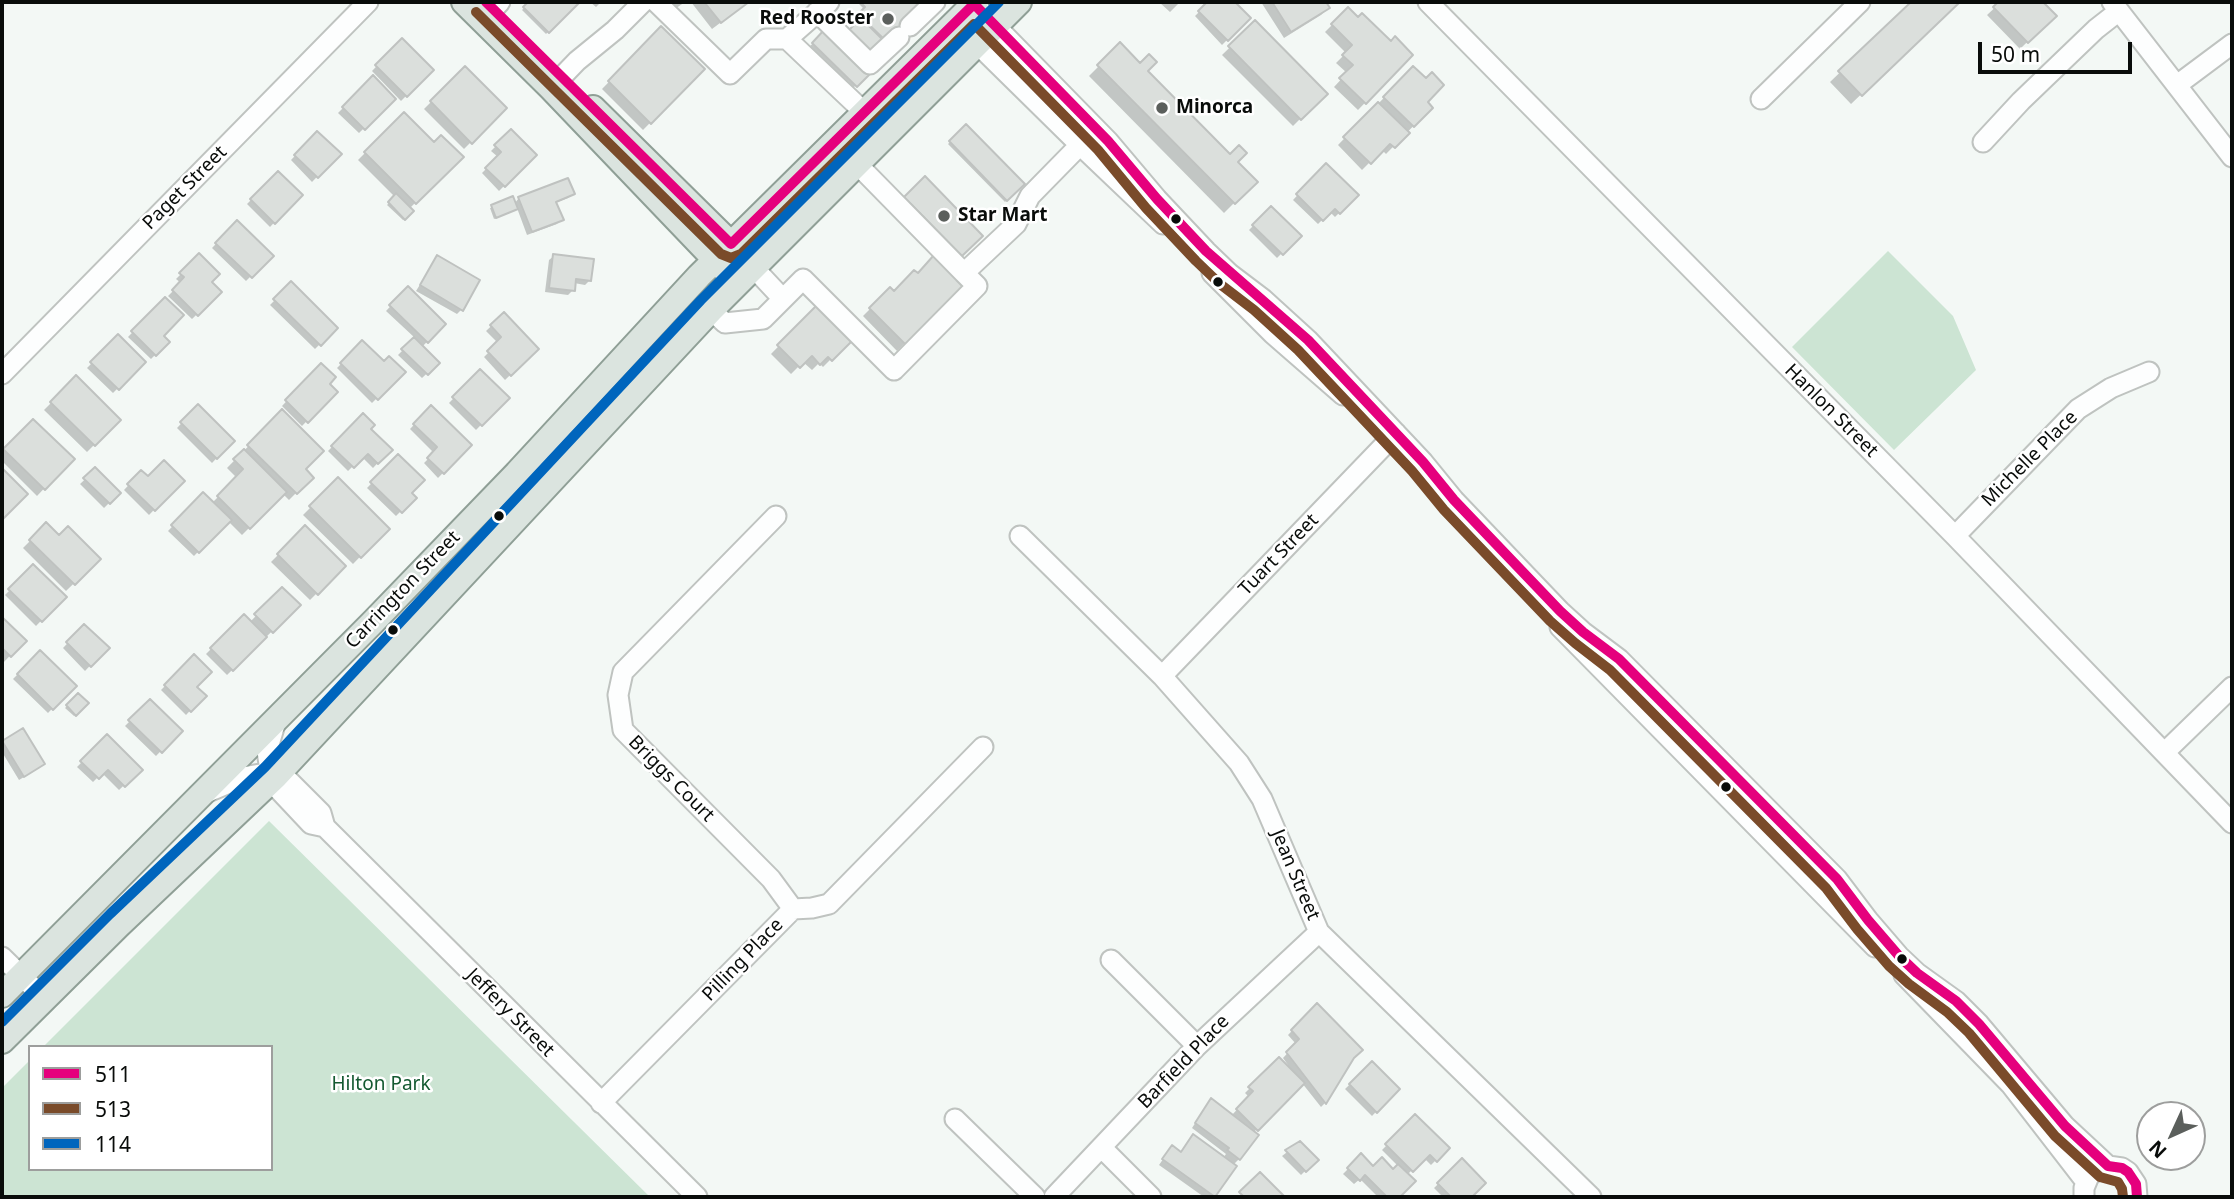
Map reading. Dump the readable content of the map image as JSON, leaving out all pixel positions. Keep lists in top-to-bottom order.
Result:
{
  "streets": {
    "main road": ["Carrington Street"],
    "street": [
      "Paget Street",
      "Hanlon Street",
      "Michelle Place",
      "Tuart Street",
      "Briggs Court",
      "Jean Street",
      "Pilling Place",
      "Jeffery Street",
      "Barfield Place"
    ]
  },
  "crossings": [
    ["Hanlon Street", "Michelle Place"],
    ["Tuart Street", "Jean Street"],
    ["Carrington Street", "Jeffery Street"],
    ["Briggs Court", "Pilling Place"],
    ["Jean Street", "Barfield Place"],
    ["Pilling Place", "Jeffery Street"]
  ],
  "parks": ["Hilton Park"],
  "places": ["Red Rooster", "Minorca", "Star Mart"],
  "lines": ["transit line 511", "transit line 114", "transit line 513"],
  "legend": ["511", "513", "114"],
  "scale_bar": "50 m",
  "north": "bottom left"
}
